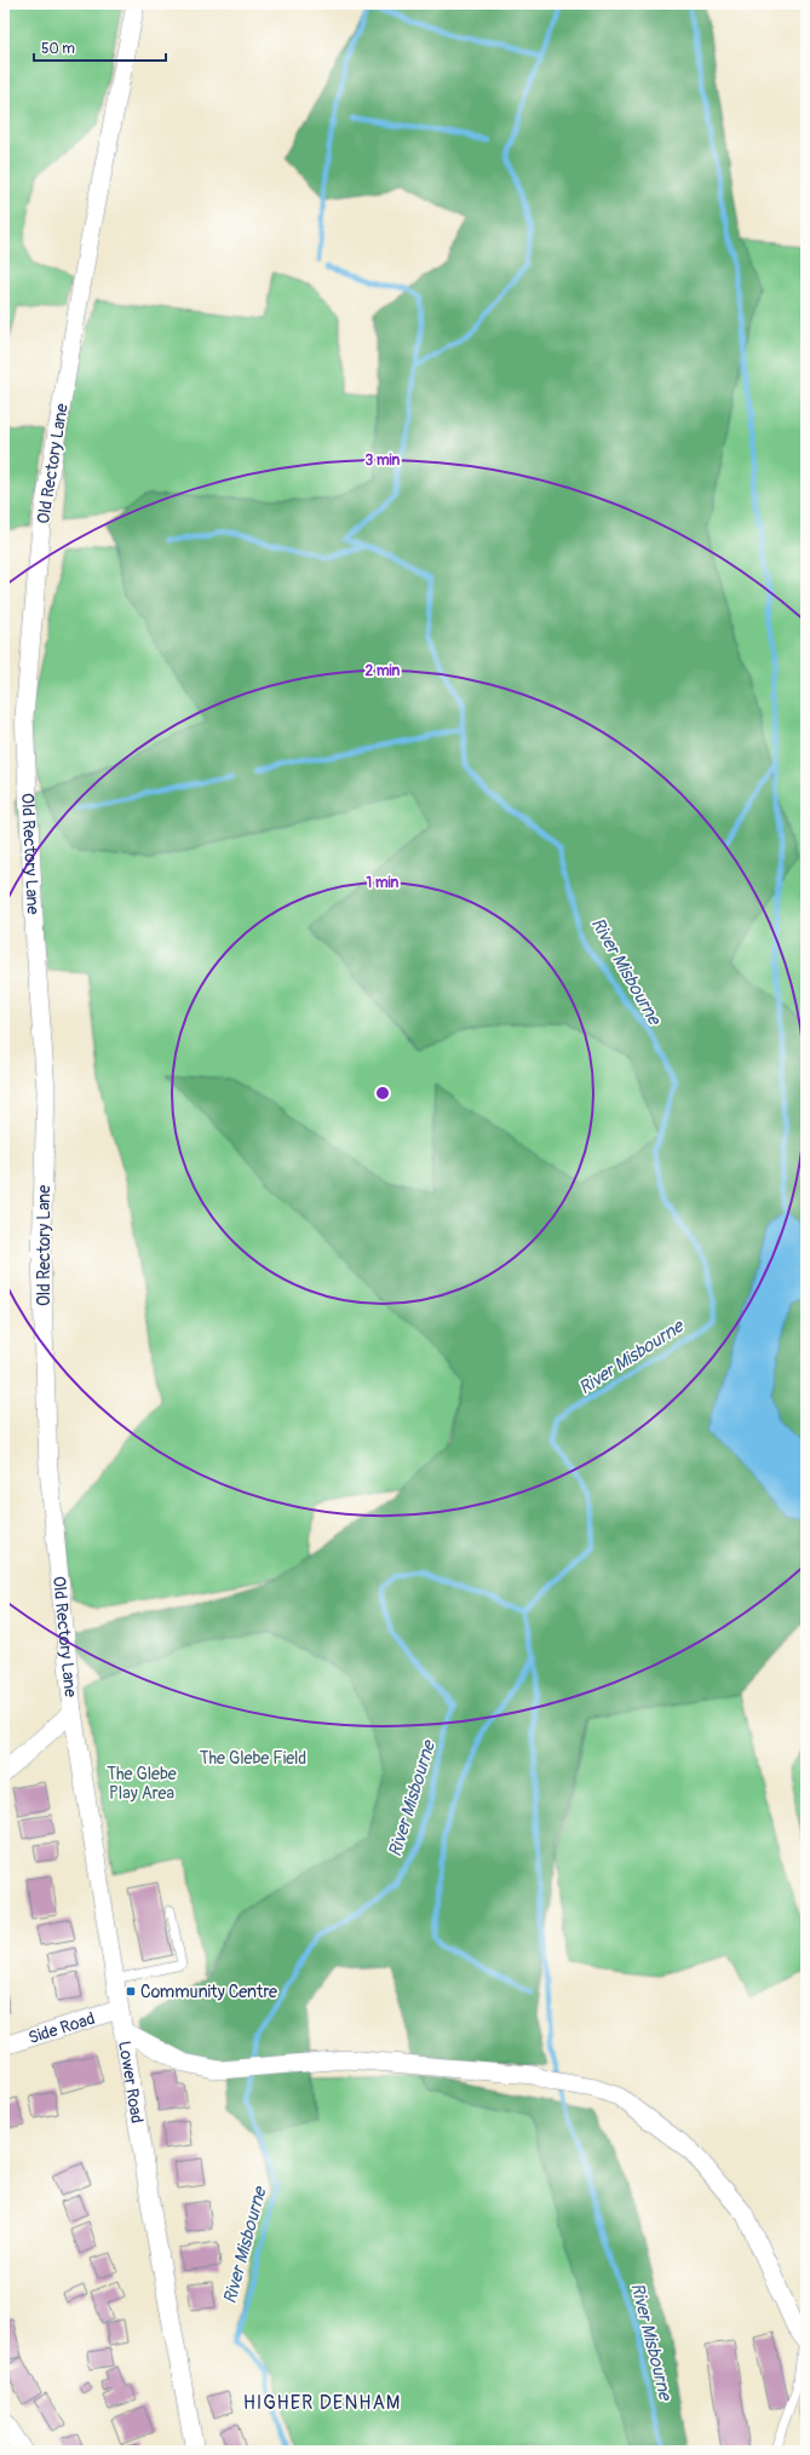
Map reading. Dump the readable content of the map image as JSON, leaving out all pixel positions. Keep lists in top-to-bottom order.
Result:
{
  "streets": {
    "street": ["Old Rectory Lane", "Side Road", "Lower Road"]
  },
  "crossings": [
    ["Old Rectory Lane", "Lower Road"],
    ["Side Road", "Lower Road"]
  ],
  "districts": ["HIGHER DENHAM"],
  "water": ["River Misbourne"],
  "parks": ["The Glebe Field", "The Glebe Play Area"],
  "places": {
    "transit": ["Community Centre"]
  },
  "scale_bar": "50 m",
  "rings": ["3 min", "2 min", "1 min"]
}
